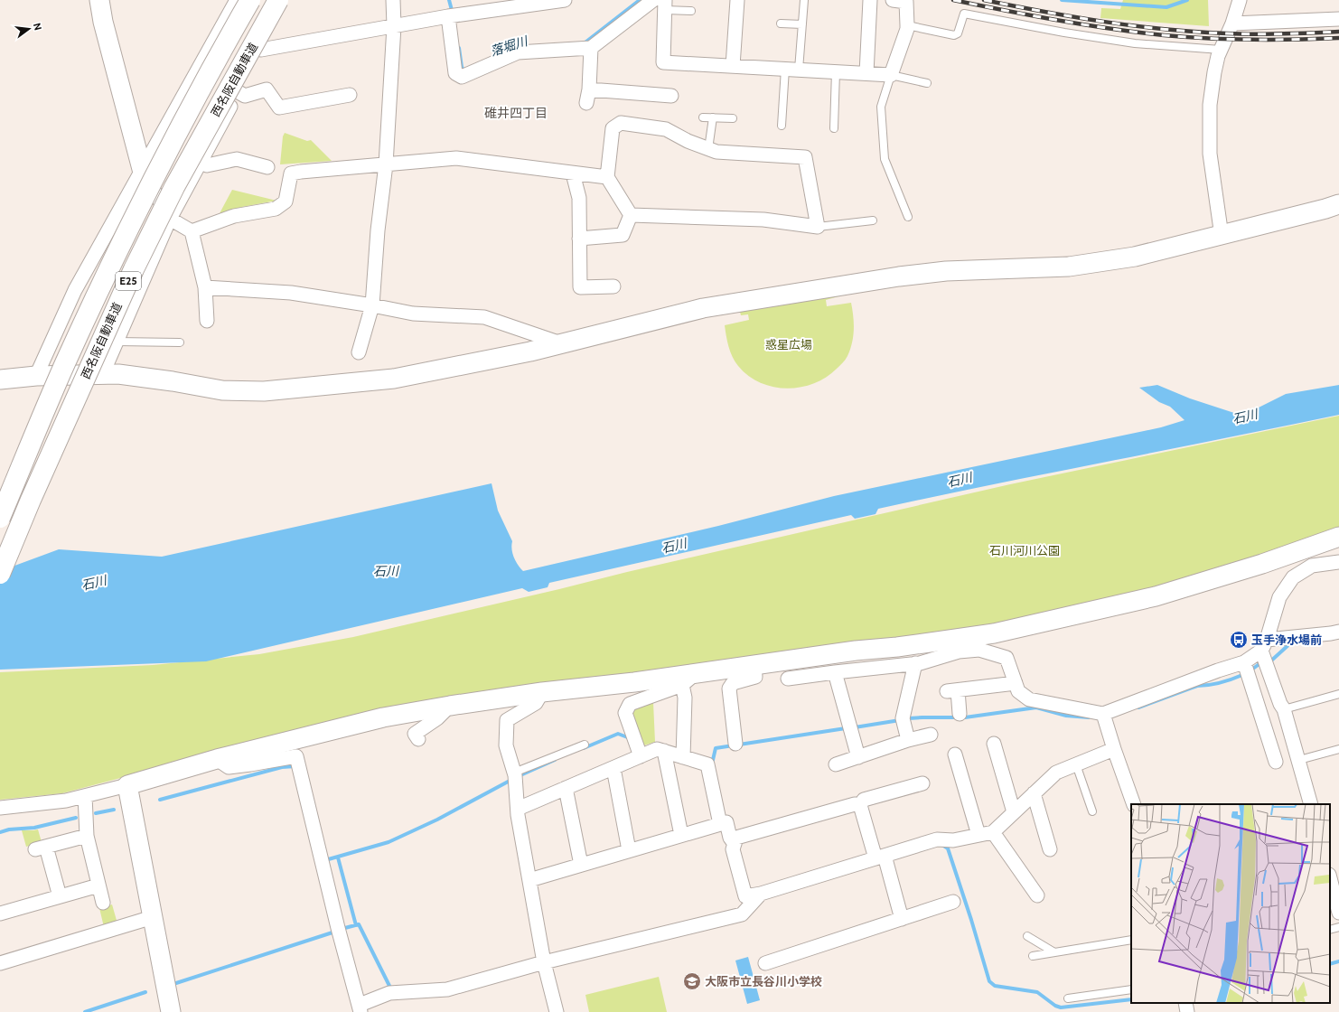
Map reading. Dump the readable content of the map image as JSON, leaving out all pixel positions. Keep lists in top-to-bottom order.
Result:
{
  "streets": {
    "highway": ["西名阪自動車道", "E25"]
  },
  "districts": ["碓井四丁目"],
  "water": ["落堀川", "石川"],
  "parks": ["惑星広場", "石川河川公園"],
  "places": {
    "bus stop": ["玉手浄水場前"],
    "school or university": ["大阪市立長谷川小学校"]
  },
  "north": "right"
}
